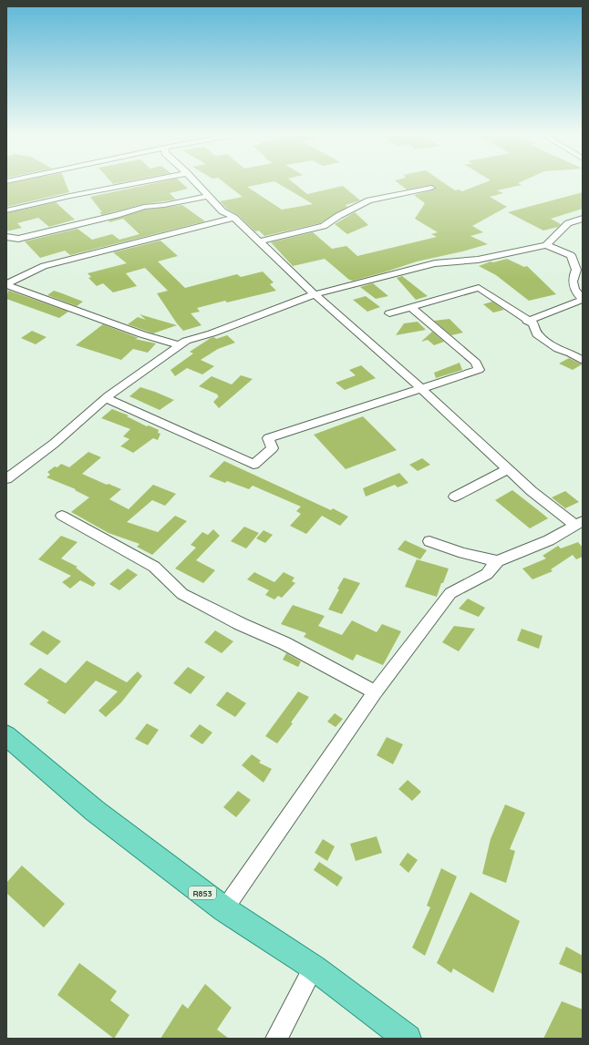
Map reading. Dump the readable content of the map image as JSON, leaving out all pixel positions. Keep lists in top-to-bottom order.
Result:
{
  "streets": {
    "main road": ["R853"]
  }
}
